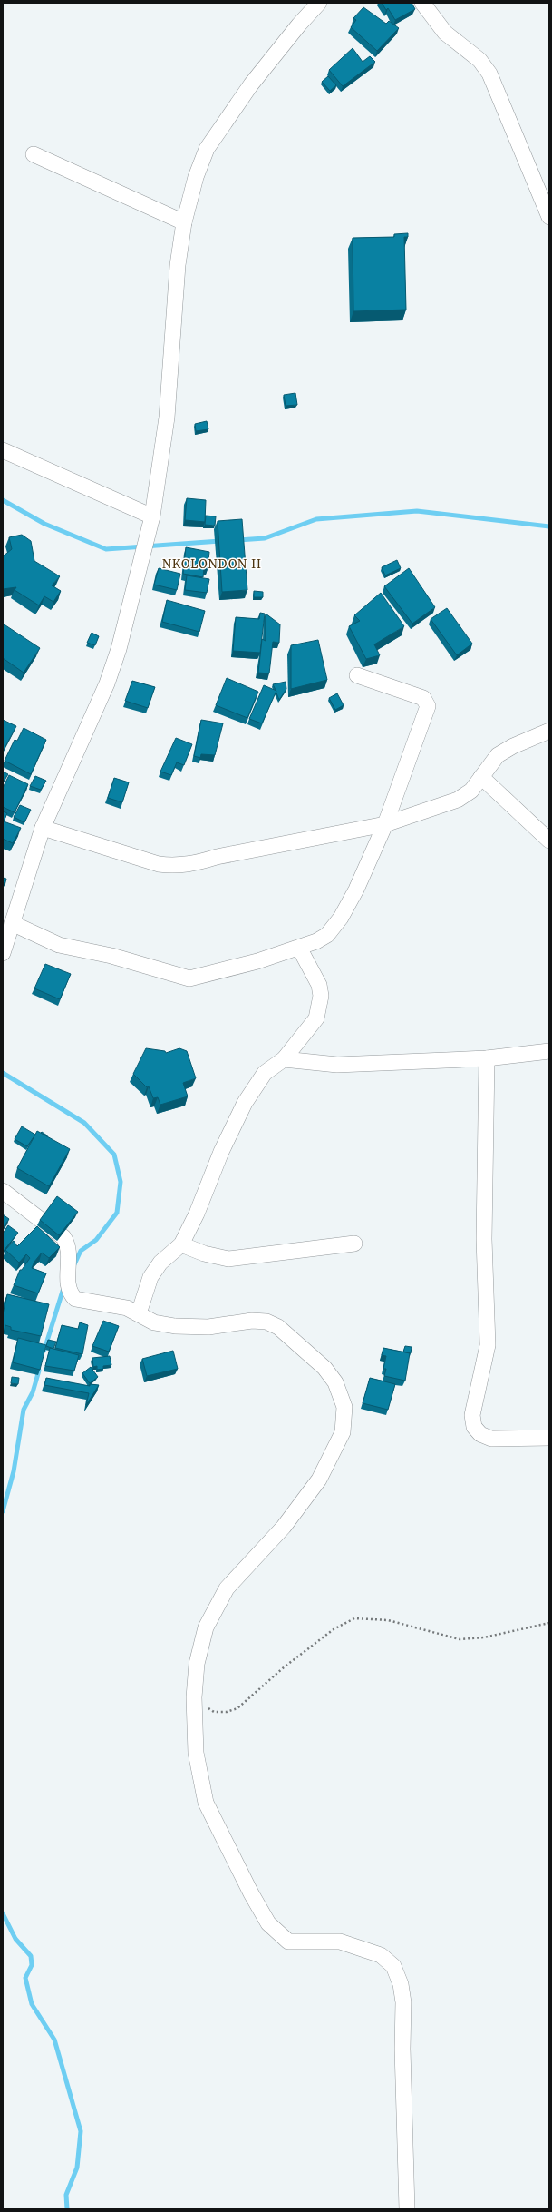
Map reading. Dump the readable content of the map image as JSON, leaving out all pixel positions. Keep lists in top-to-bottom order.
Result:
{
  "districts": ["NKOLONDON II"]
}
